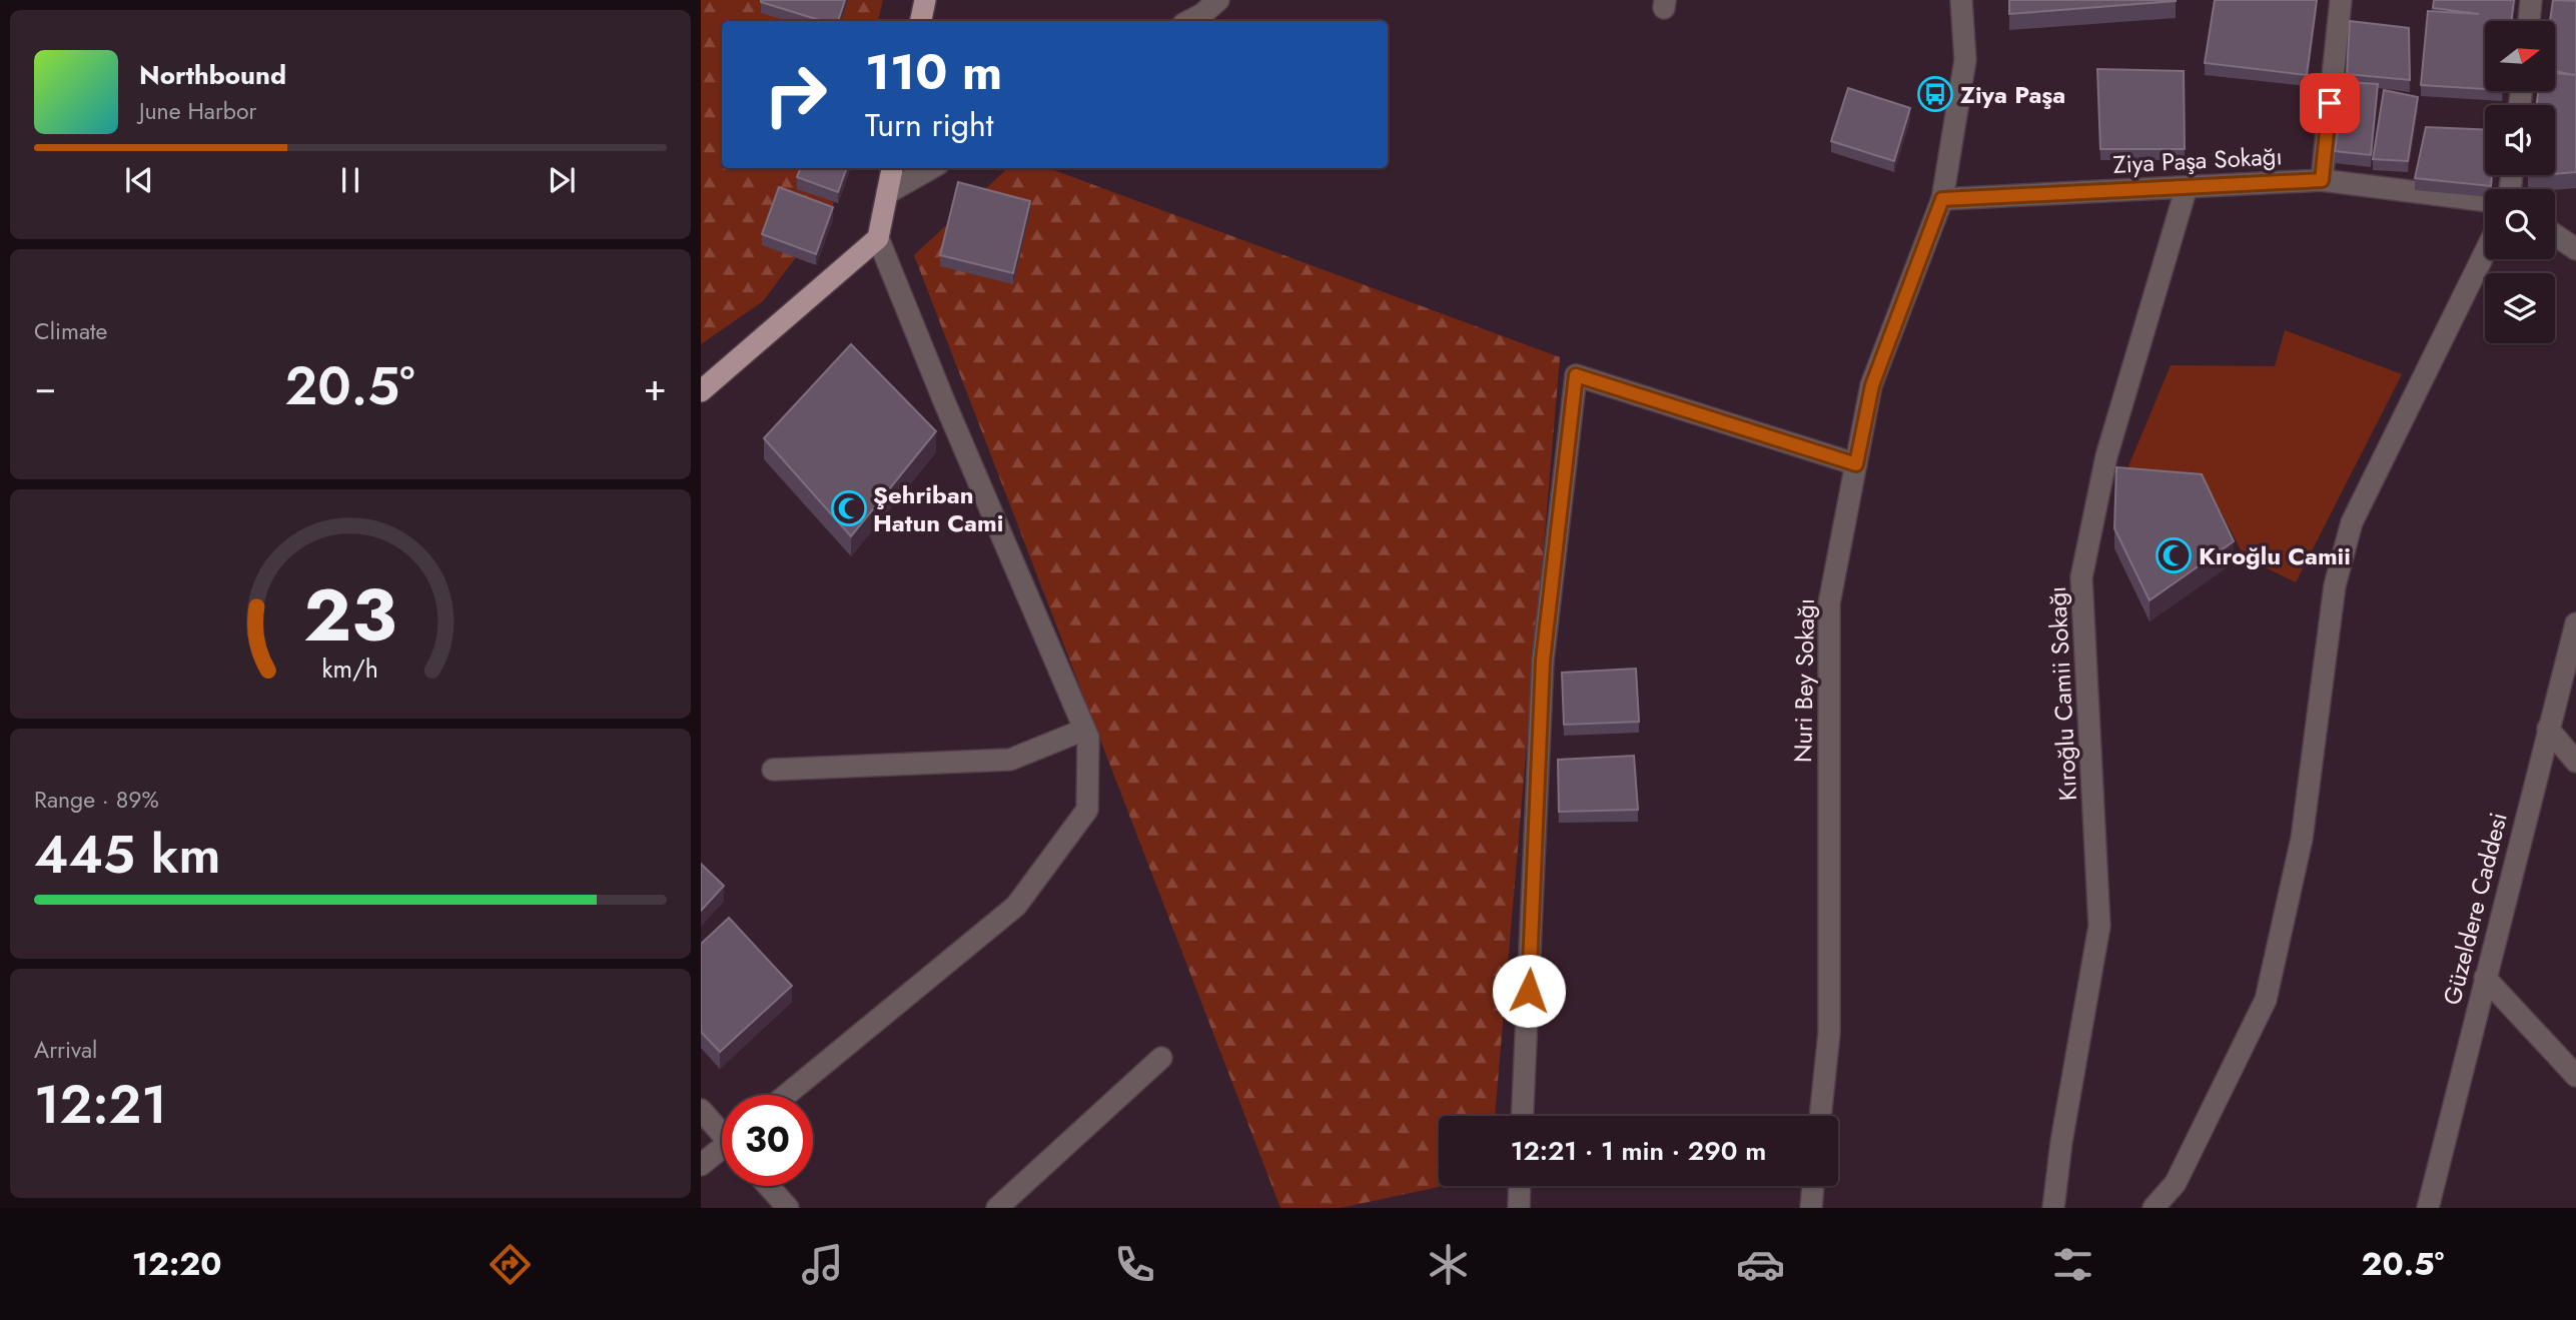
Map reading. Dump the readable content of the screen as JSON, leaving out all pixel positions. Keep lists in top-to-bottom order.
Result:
{
  "streets": {
    "street": [
      "Ziya Paşa Sokağı",
      "Nuri Bey Sokağı",
      "Kıroğlu Camii Sokağı",
      "Güzeldere Caddesi"
    ]
  },
  "crossings": [
    ["Ziya Paşa Sokağı", "Nuri Bey Sokağı"],
    ["Ziya Paşa Sokağı", "Kıroğlu Camii Sokağı"]
  ],
  "places": {
    "bus stop": ["Ziya Paşa"],
    "mosque": ["Şehriban Hatun Cami", "Kıroğlu Camii"]
  },
  "north": "right",
  "page": {
    "turn": ["110 m", "Turn right"],
    "song": ["Northbound", "June Harbor"],
    "tile": [
      "Climate",
      ["Range · 89%", "445 km"],
      ["Arrival", "12:21"]
    ],
    "heat": ["−", "20.5°", "+"],
    "limit": "30",
    "trip": "12:21 · 1 min · 290 m",
    "tabs": ["12:20", "20.5°"],
    "gauge": ["23", "km/h"]
  }
}
